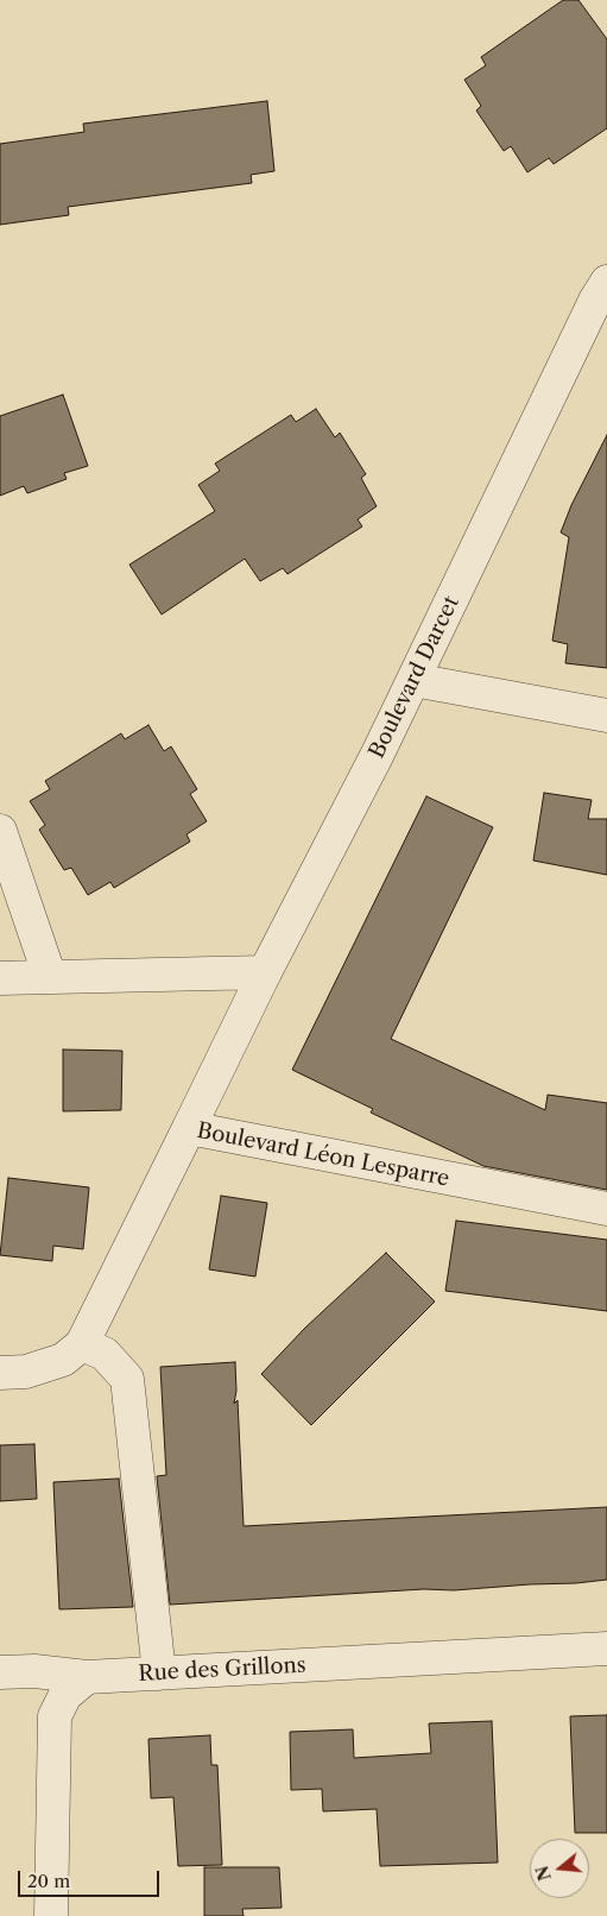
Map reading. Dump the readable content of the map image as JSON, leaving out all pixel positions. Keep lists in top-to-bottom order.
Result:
{
  "streets": {
    "street": ["Boulevard Darcet", "Boulevard Léon Lesparre", "Rue des Grillons"]
  },
  "crossings": [
    ["Boulevard Darcet", "Boulevard Léon Lesparre"]
  ],
  "scale_bar": "20 m",
  "north": "left"
}
